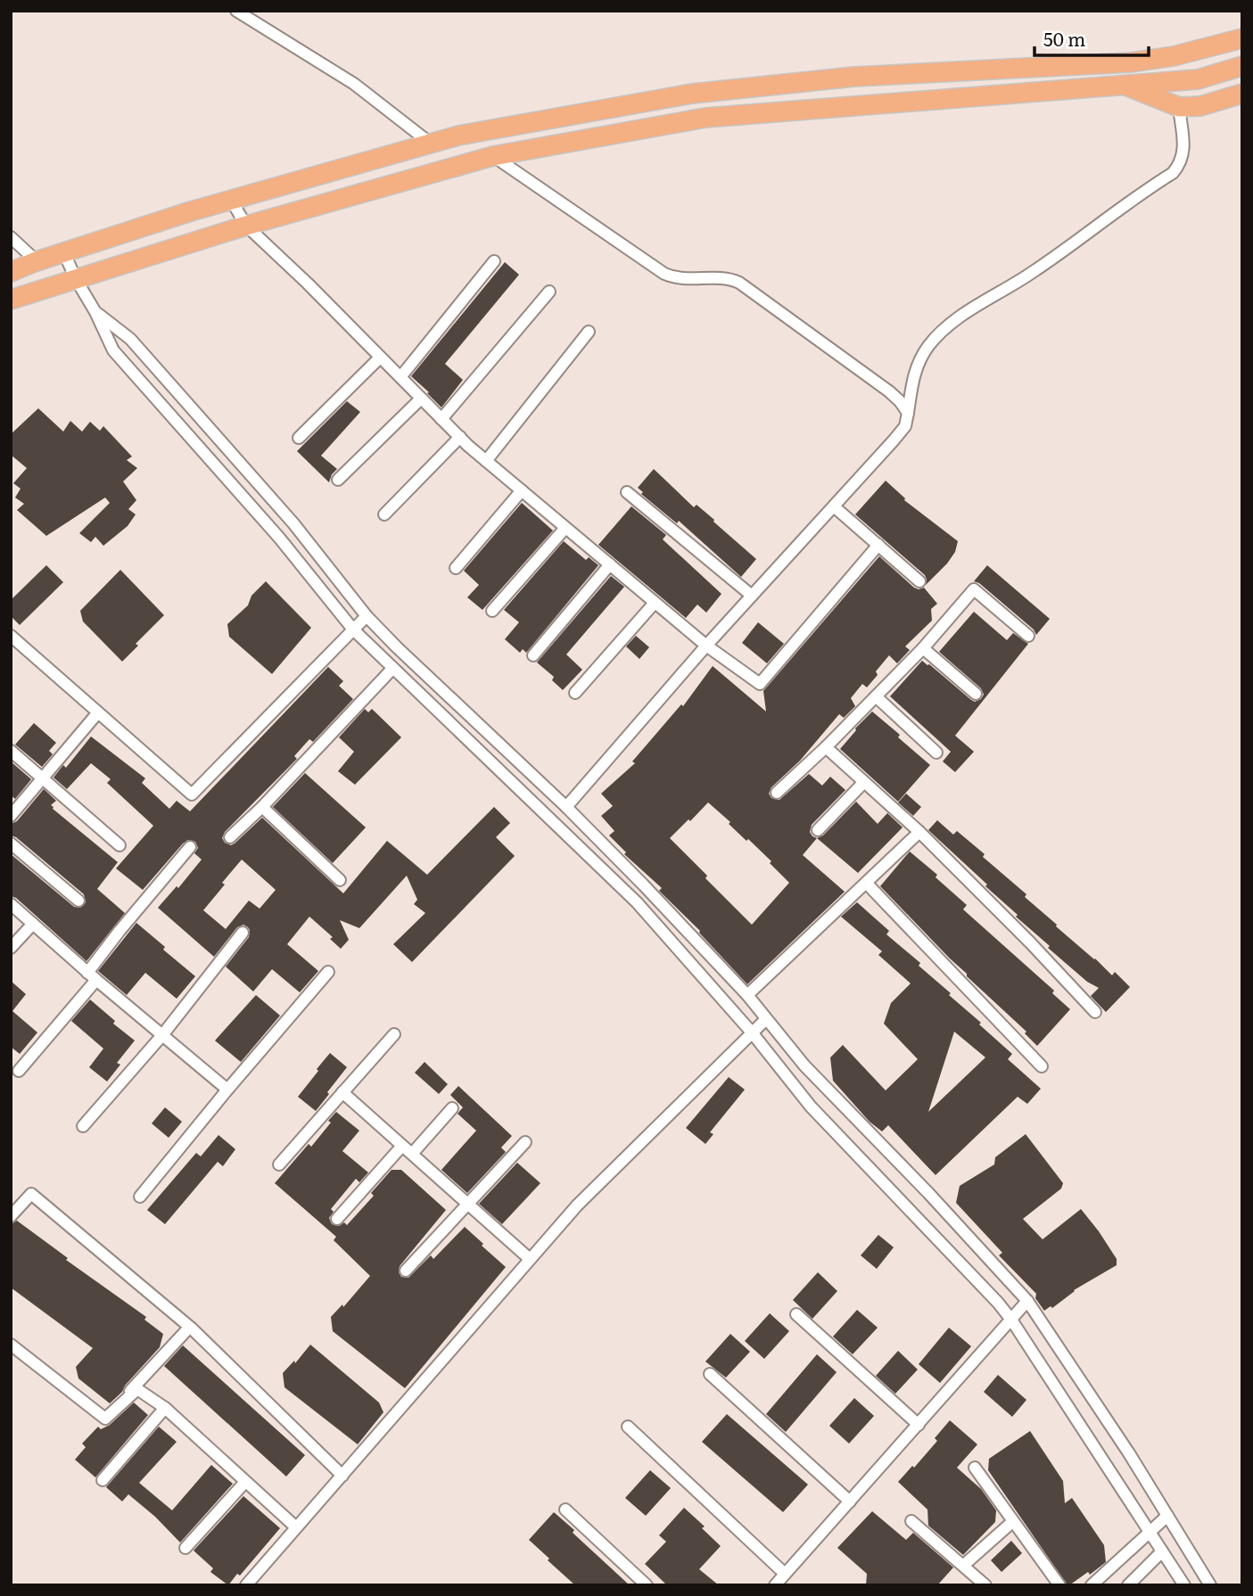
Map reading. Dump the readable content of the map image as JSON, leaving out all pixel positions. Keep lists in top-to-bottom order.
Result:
{
  "scale_bar": "50 m"
}
